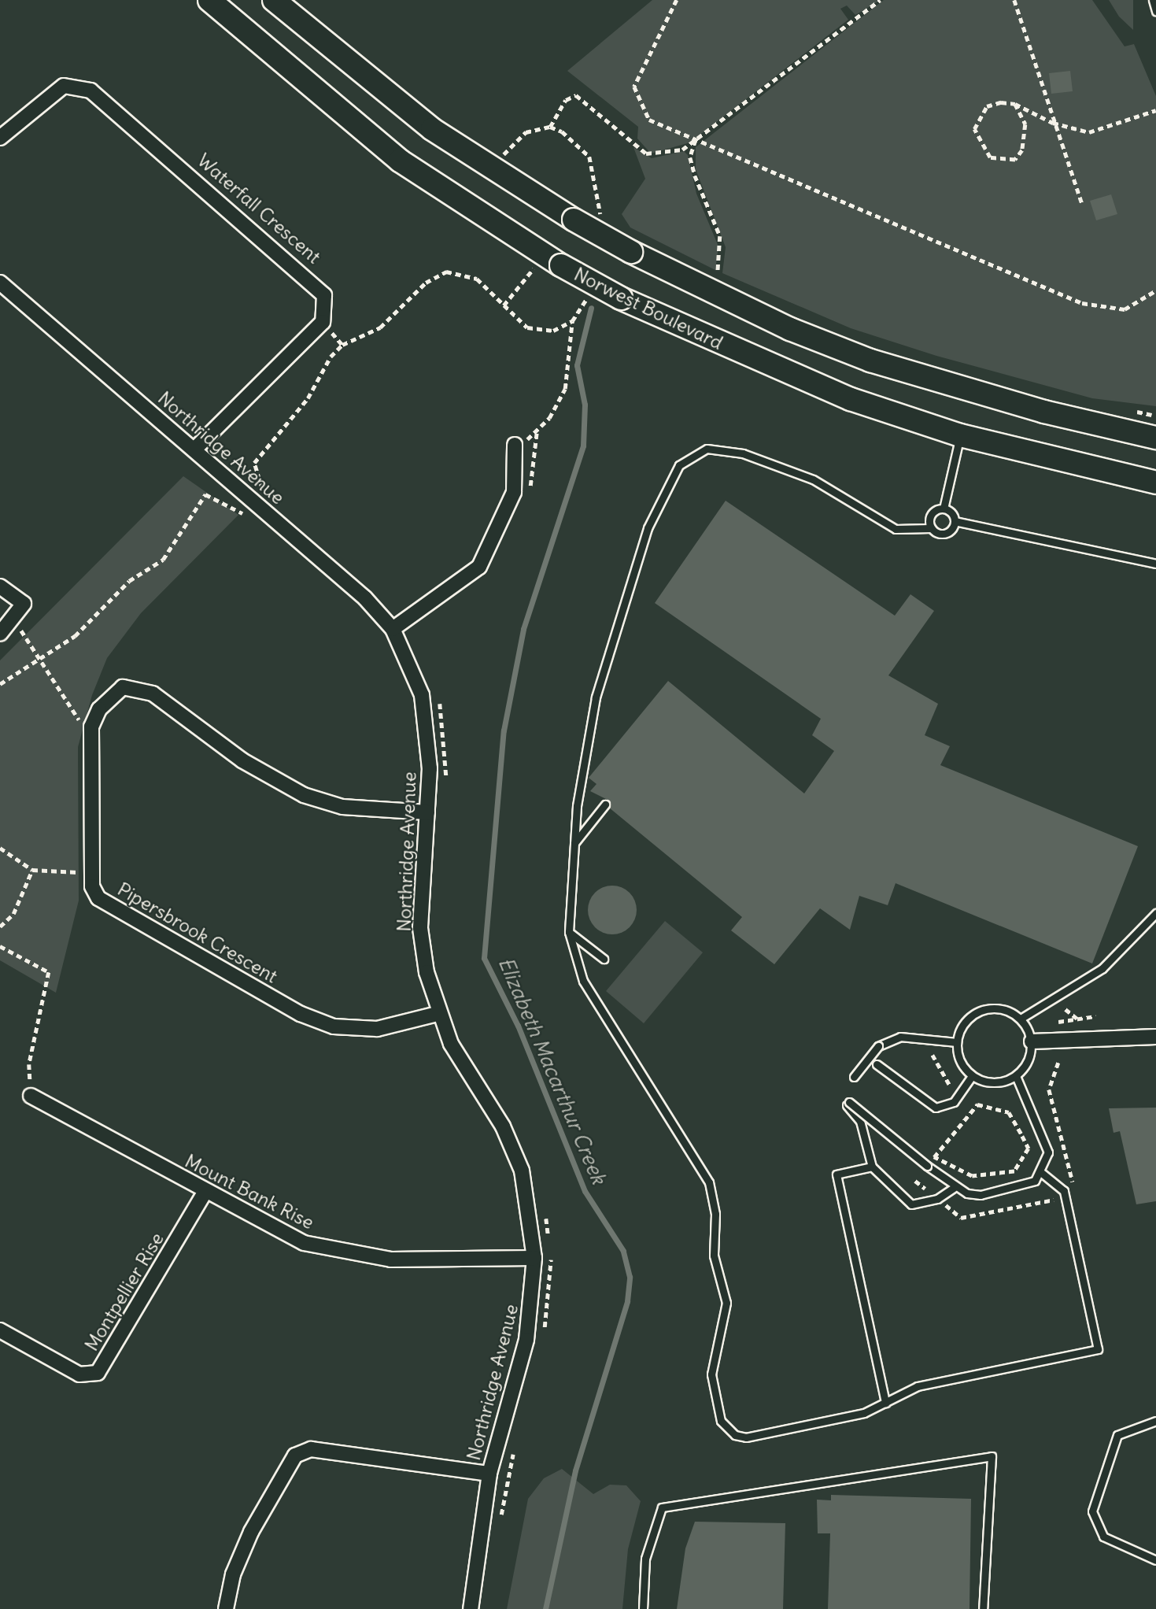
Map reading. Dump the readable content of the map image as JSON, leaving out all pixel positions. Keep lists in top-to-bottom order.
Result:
{
  "streets": {
    "main road": ["Norwest Boulevard"],
    "street": [
      "Waterfall Crescent",
      "Northridge Avenue",
      "Pipersbrook Crescent",
      "Mount Bank Rise",
      "Montpellier Rise"
    ]
  },
  "crossings": [
    ["Waterfall Crescent", "Northridge Avenue"],
    ["Northridge Avenue", "Pipersbrook Crescent"],
    ["Northridge Avenue", "Mount Bank Rise"],
    ["Mount Bank Rise", "Montpellier Rise"]
  ],
  "water": ["Elizabeth Macarthur Creek"]
}
